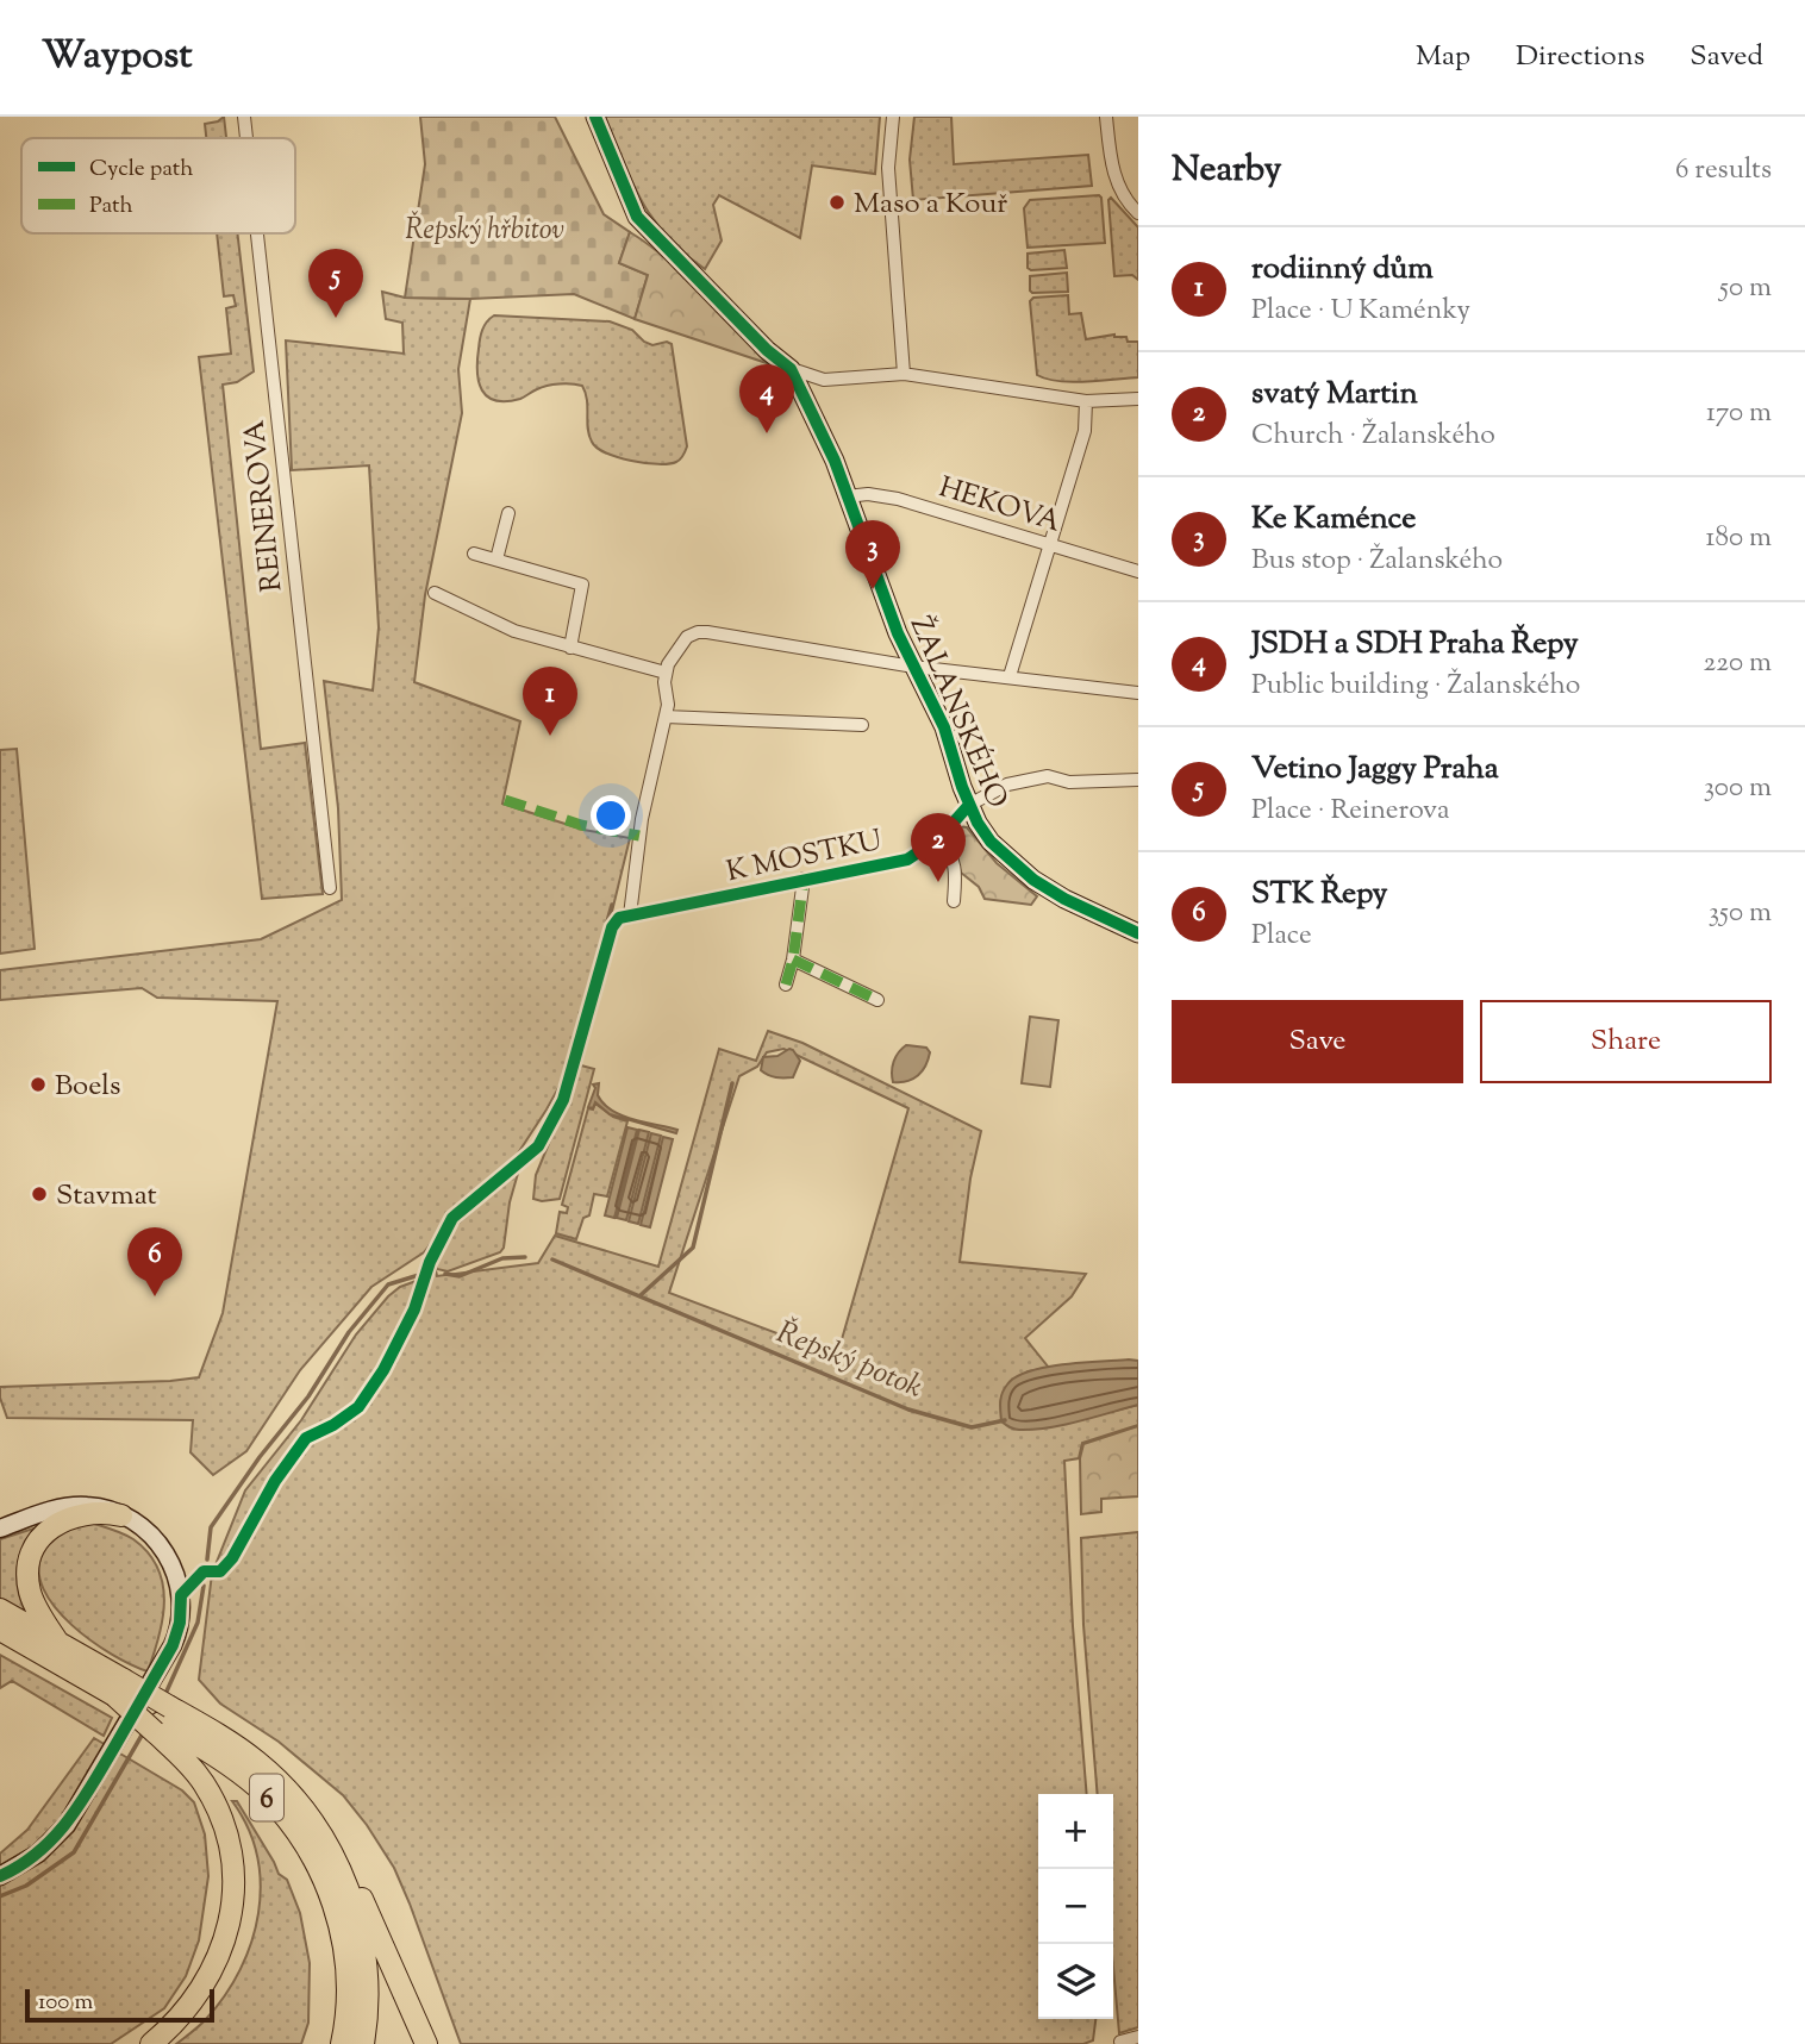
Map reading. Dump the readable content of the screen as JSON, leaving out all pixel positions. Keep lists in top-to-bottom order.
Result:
{
  "streets": {
    "highway": ["6"],
    "street": [
      "HEKOVA",
      "REINEROVA",
      "ŽALANSKÉHO",
      "K MOSTKU"
    ]
  },
  "crossings": [
    ["HEKOVA", "ŽALANSKÉHO"],
    ["ŽALANSKÉHO", "K MOSTKU"]
  ],
  "water": ["Řepský potok"],
  "parks": ["Řepský hřbitov"],
  "places": ["Maso a Kouř", "Boels", "Stavmat"],
  "legend": ["Cycle path", "Path"],
  "scale_bar": "100 m",
  "page": {
    "header": "Waypost",
    "nav": ["Map", "Directions", "Saved"],
    "heading": ["Nearby", "6 results"],
    "list": [
      {
        "mark": "1",
        "name": "rodiinný dům",
        "note": "Place · U Kaménky",
        "value": "50 m"
      },
      {
        "mark": "2",
        "name": "svatý Martin",
        "note": "Church · Žalanského",
        "value": "170 m"
      },
      {
        "mark": "3",
        "name": "Ke Kaménce",
        "note": "Bus stop · Žalanského",
        "value": "180 m"
      },
      {
        "mark": "4",
        "name": "JSDH a SDH Praha Řepy",
        "note": "Public building · Žalanského",
        "value": "220 m"
      },
      {
        "mark": "5",
        "name": "Vetino Jaggy Praha",
        "note": "Place · Reinerova",
        "value": "300 m"
      },
      {
        "mark": "6",
        "name": "STK Řepy",
        "note": "Place",
        "value": "350 m"
      }
    ],
    "pins": [
      "5",
      "4",
      "3",
      "1",
      "2",
      "6"
    ],
    "buttons": ["Save", "Share"],
    "map_buttons": ["+", "−"],
    "scale": "100 m"
  }
}
